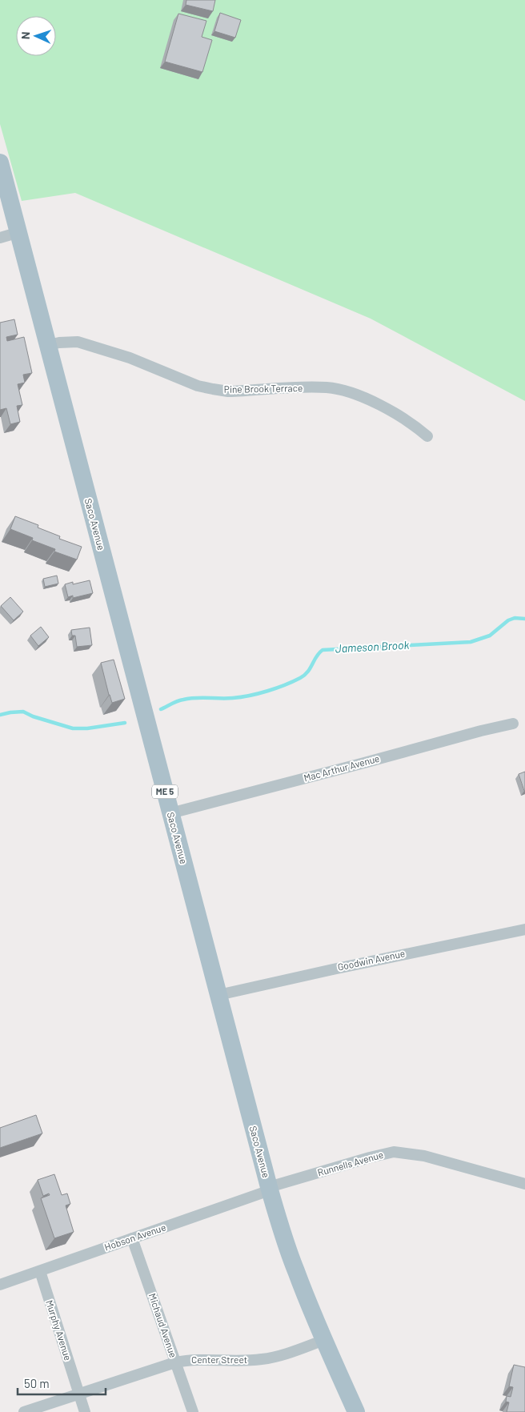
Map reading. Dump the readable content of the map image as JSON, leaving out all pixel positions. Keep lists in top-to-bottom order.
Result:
{
  "streets": {
    "main road": ["Saco Avenue", "ME 5"],
    "street": [
      "Pine Brook Terrace",
      "Mac Arthur Avenue",
      "Goodwin Avenue",
      "Runnells Avenue",
      "Hobson Avenue",
      "Michaud Avenue",
      "Murphy Avenue",
      "Center Street"
    ]
  },
  "crossings": [
    ["Pine Brook Terrace", "Saco Avenue"],
    ["Saco Avenue", "Mac Arthur Avenue"],
    ["Saco Avenue", "Goodwin Avenue"],
    ["Saco Avenue", "Runnells Avenue"],
    ["Saco Avenue", "Hobson Avenue"],
    ["Saco Avenue", "Center Street"],
    ["Runnells Avenue", "Hobson Avenue"],
    ["Hobson Avenue", "Michaud Avenue"],
    ["Hobson Avenue", "Murphy Avenue"],
    ["Michaud Avenue", "Center Street"],
    ["Murphy Avenue", "Center Street"]
  ],
  "water": ["Jameson Brook"],
  "scale_bar": "50 m",
  "north": "left"
}
